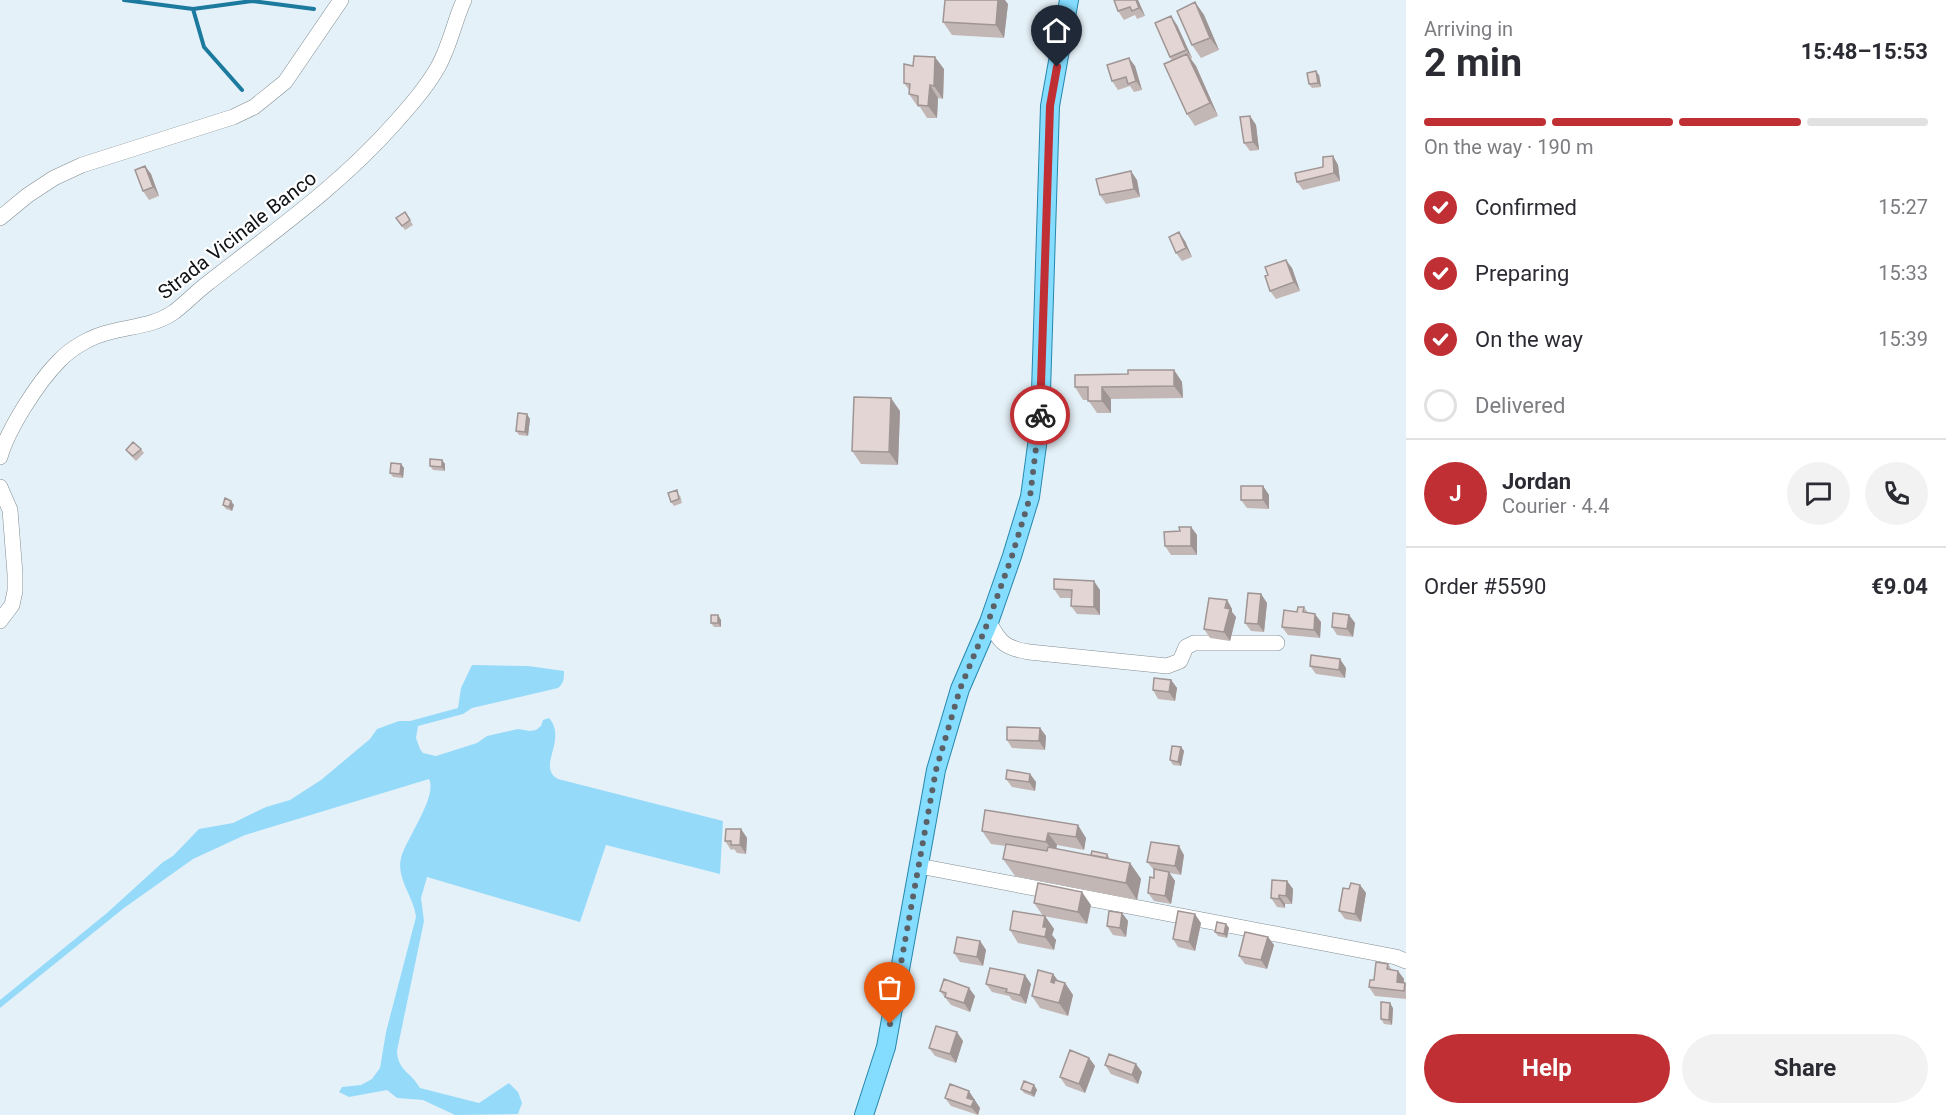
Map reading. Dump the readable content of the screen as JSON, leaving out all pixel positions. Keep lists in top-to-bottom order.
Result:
{
  "streets": {
    "street": ["Strada Vicinale Banco"]
  },
  "page": {
    "heading": ["2 min", "Arriving in", "15:48–15:53"],
    "panel": [
      "Jordan",
      "Courier · 4.4",
      "Order #5590",
      "€9.04"
    ],
    "bar": "On the way · 190 m",
    "list": [
      ["Confirmed", "15:27"],
      ["Preparing", "15:33"],
      ["On the way", "15:39"],
      "Delivered"
    ],
    "round": "J",
    "buttons": ["Help", "Share"]
  }
}
